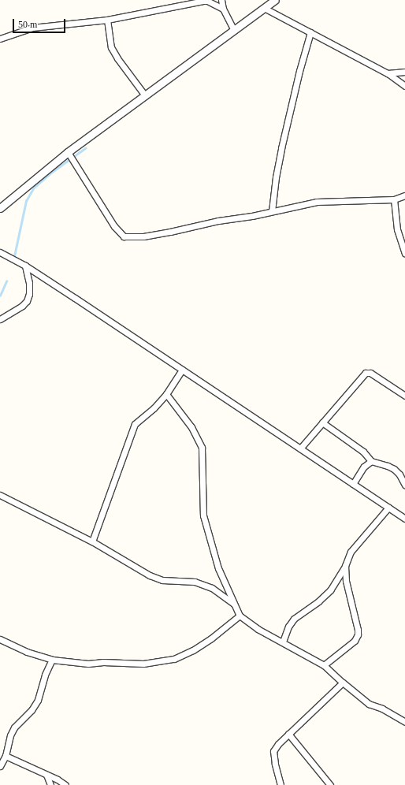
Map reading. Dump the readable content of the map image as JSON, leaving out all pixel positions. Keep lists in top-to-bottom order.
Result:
{
  "scale_bar": "50 m"
}
